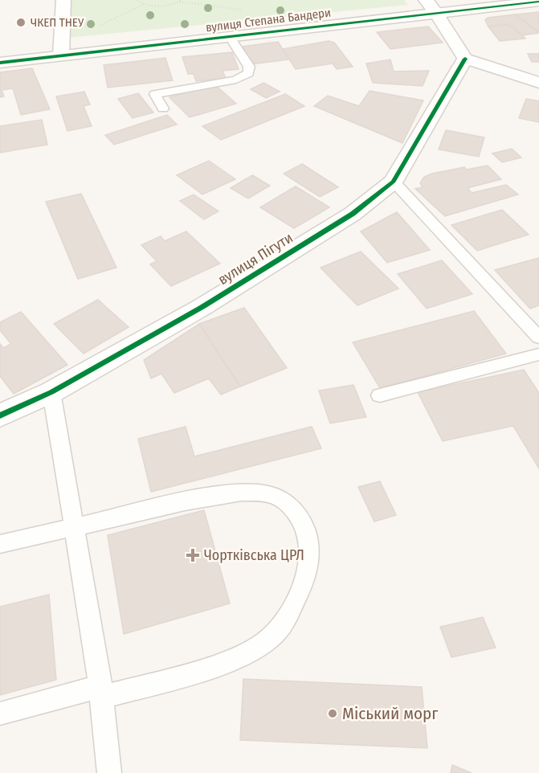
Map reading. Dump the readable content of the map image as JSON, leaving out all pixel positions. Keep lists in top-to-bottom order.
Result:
{
  "streets": {
    "street": ["вулиця Степана Бандери", "вулиця Пігути"]
  },
  "places": {
    "other": ["ЧКЕП ТНЕУ", "Міський морг"],
    "health": ["Чортківська ЦРЛ"]
  }
}
